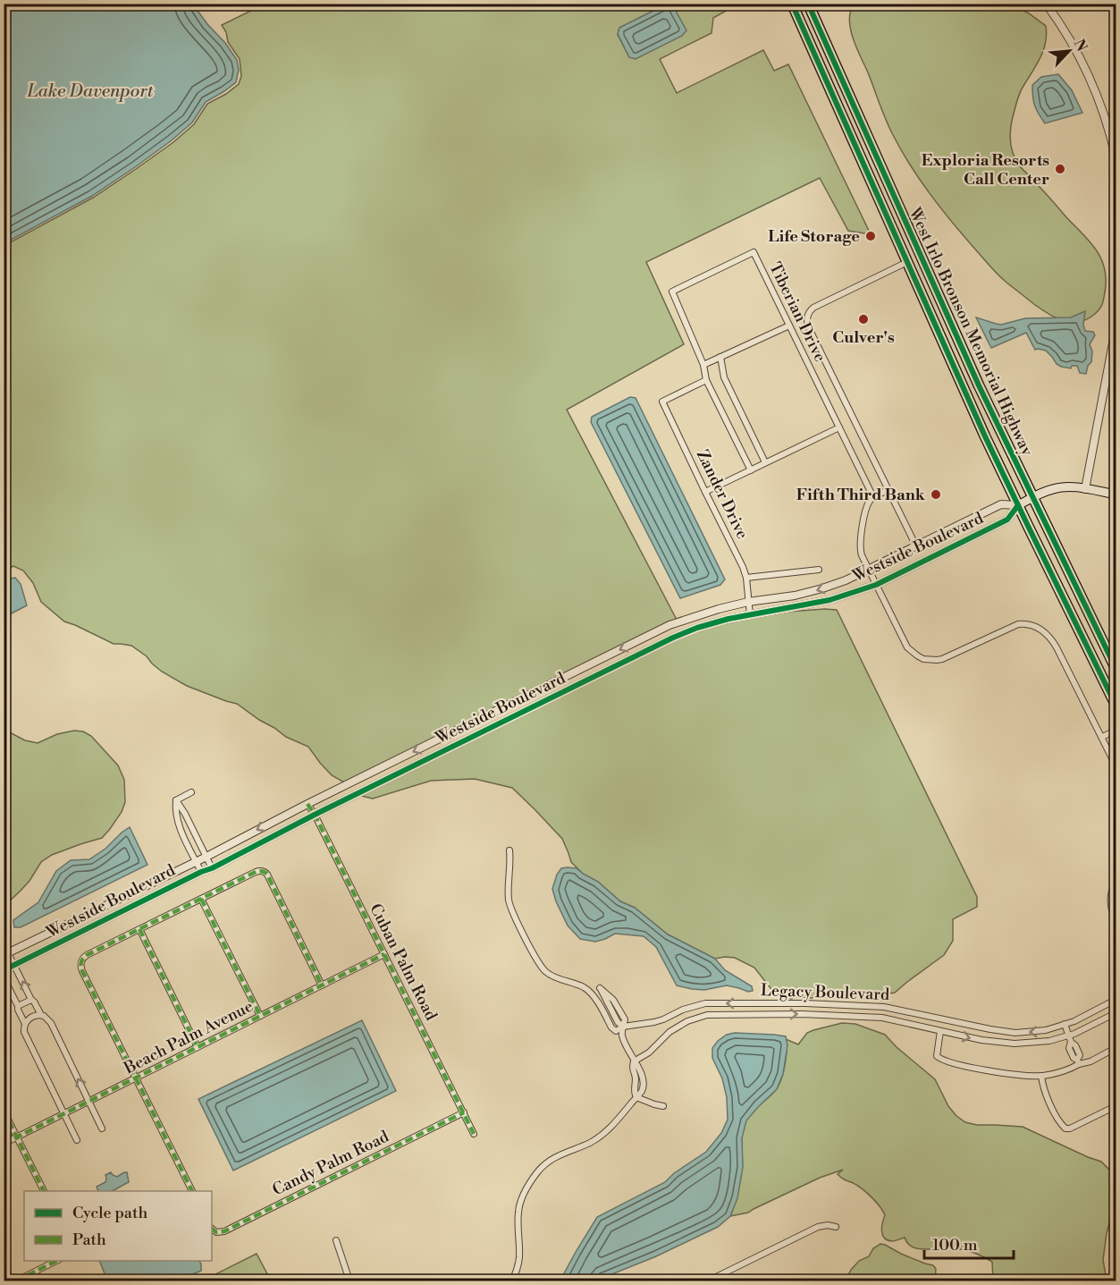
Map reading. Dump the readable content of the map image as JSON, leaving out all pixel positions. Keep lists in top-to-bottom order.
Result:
{
  "streets": {
    "highway": ["West Irlo Bronson Memorial Highway"],
    "street": [
      "Tiberian Drive",
      "Zander Drive",
      "Westside Boulevard",
      "Cuban Palm Road",
      "Legacy Boulevard",
      "Beach Palm Avenue",
      "Candy Palm Road"
    ]
  },
  "crossings": [
    ["Tiberian Drive", "Zander Drive"],
    ["West Irlo Bronson Memorial Highway", "Westside Boulevard"],
    ["Zander Drive", "Westside Boulevard"],
    ["Westside Boulevard", "Cuban Palm Road"],
    ["Cuban Palm Road", "Beach Palm Avenue"],
    ["Cuban Palm Road", "Candy Palm Road"]
  ],
  "water": ["Lake Davenport"],
  "places": [
    "Exploria Resorts Call Center",
    "Life Storage",
    "Culver's",
    "Fifth Third Bank"
  ],
  "legend": ["Cycle path", "Path"],
  "scale_bar": "100 m",
  "north": "top right"
}
